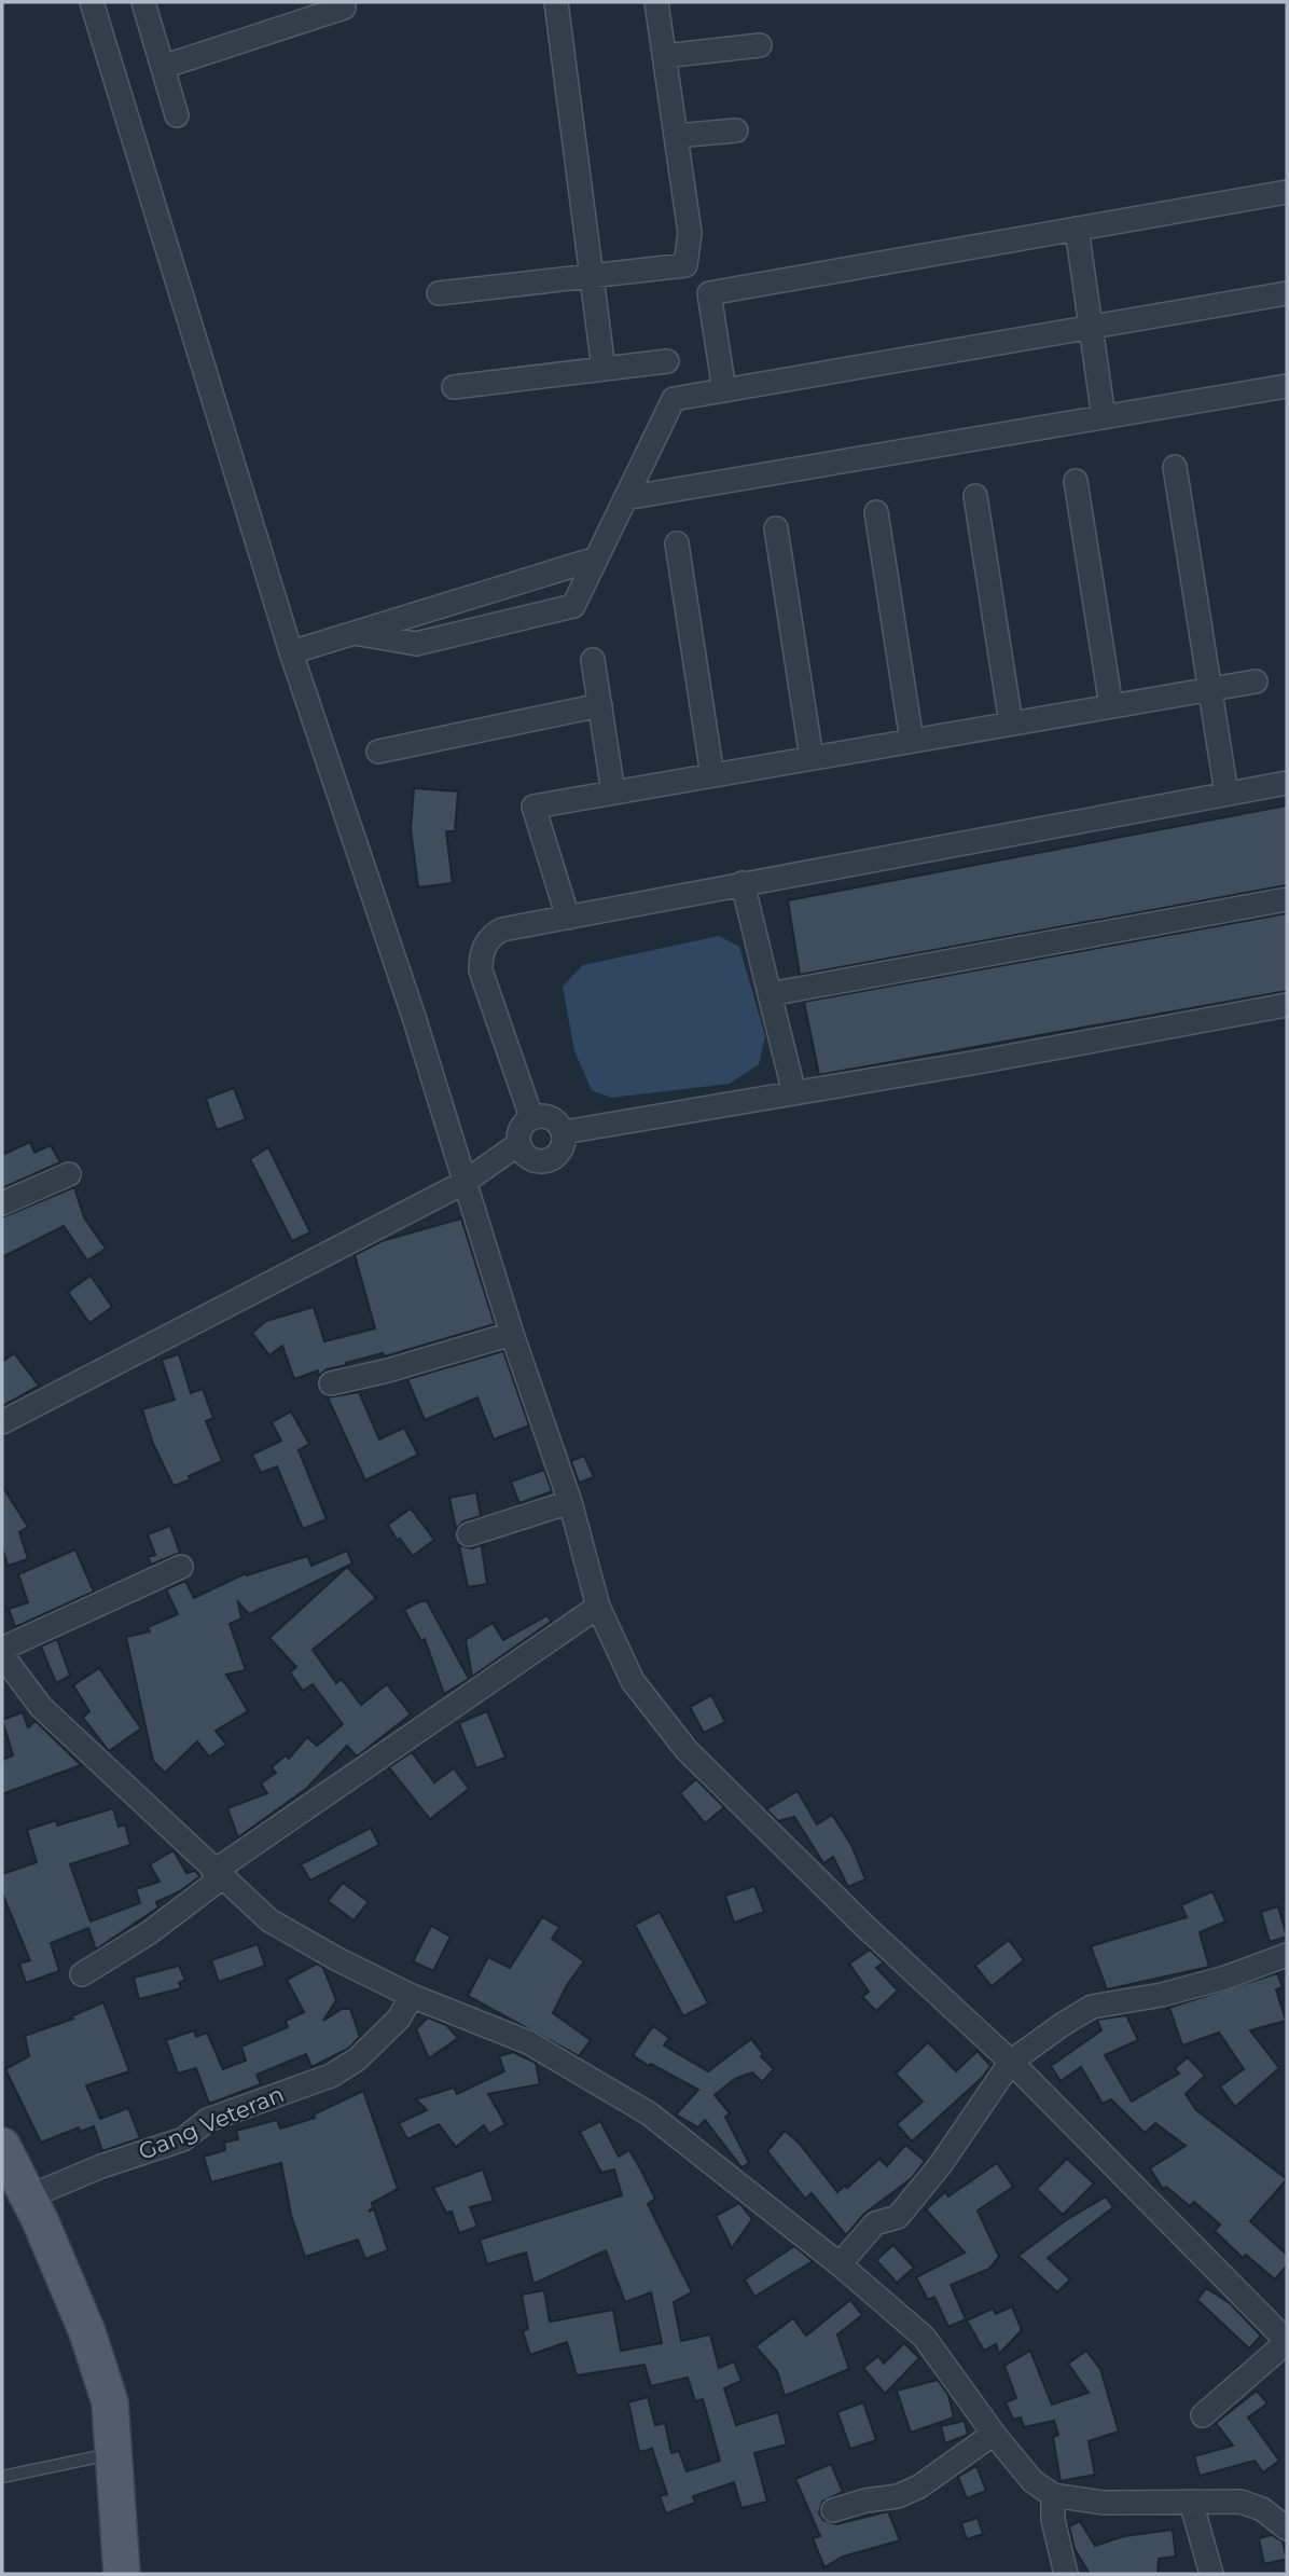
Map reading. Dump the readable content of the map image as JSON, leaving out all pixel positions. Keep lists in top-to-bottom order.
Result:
{
  "streets": {
    "street": ["Gang Veteran"]
  }
}
